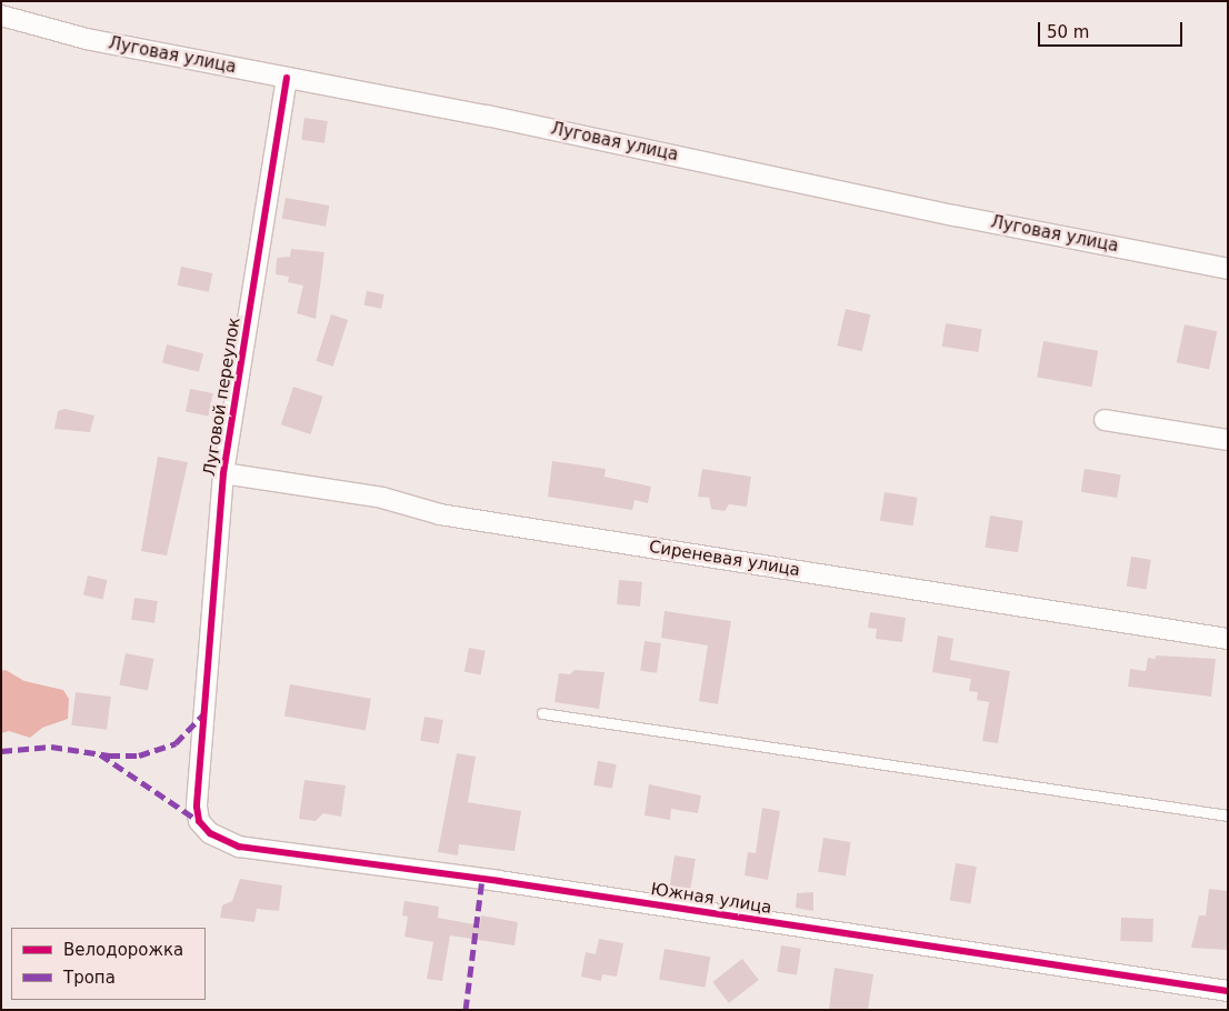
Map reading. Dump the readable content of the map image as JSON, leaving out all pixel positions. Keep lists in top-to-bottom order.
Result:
{
  "streets": {
    "street": [
      "Луговая улица",
      "Луговой переулок",
      "Сиреневая улица",
      "Южная улица"
    ]
  },
  "crossings": [
    ["Луговая улица", "Луговой переулок"],
    ["Луговой переулок", "Сиреневая улица"],
    ["Луговой переулок", "Южная улица"]
  ],
  "legend": ["Велодорожка", "Тропа"],
  "scale_bar": "50 m"
}
